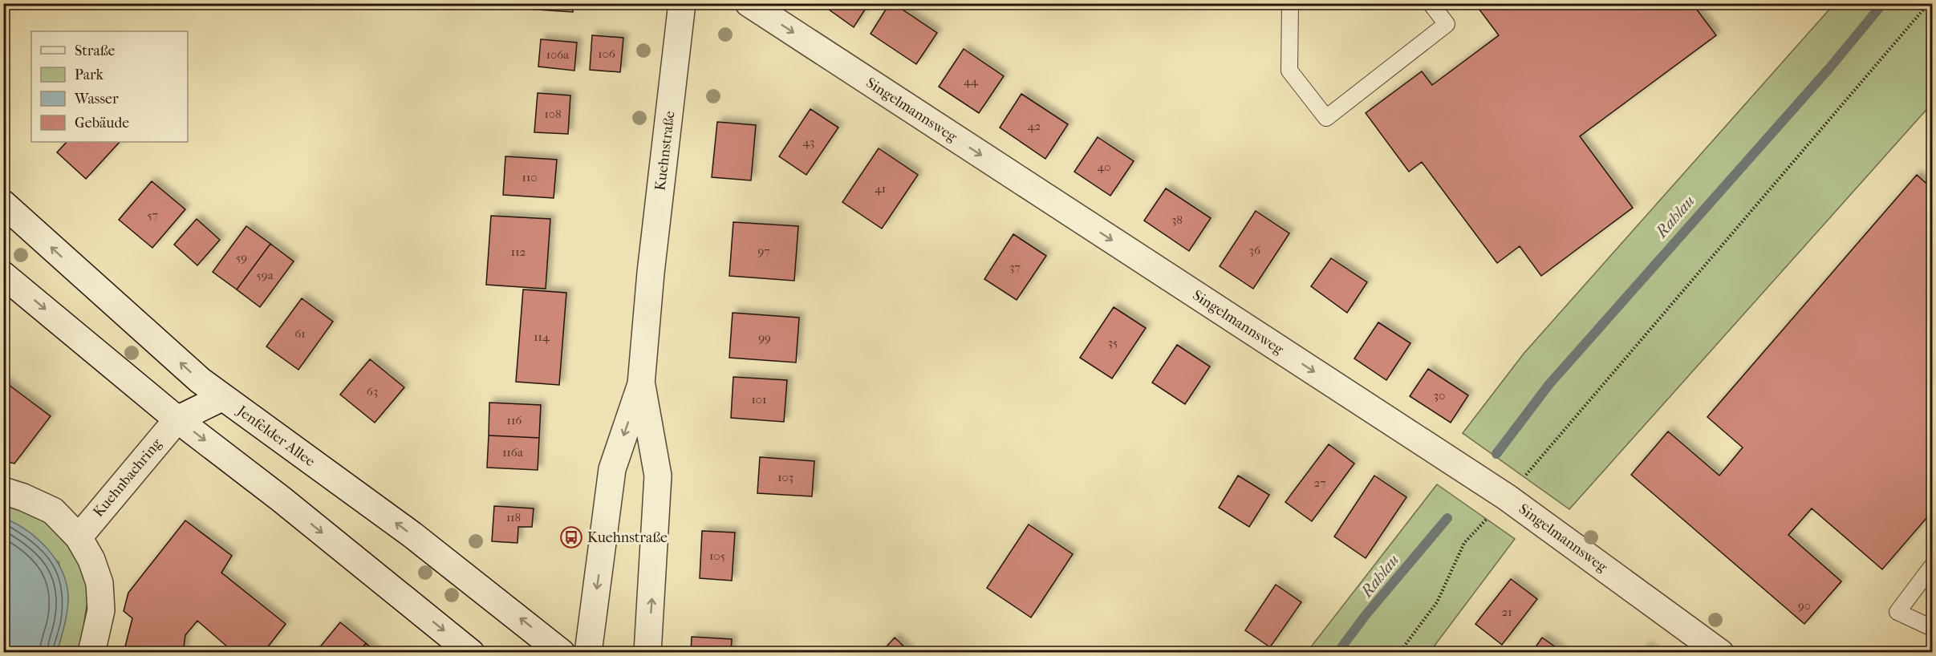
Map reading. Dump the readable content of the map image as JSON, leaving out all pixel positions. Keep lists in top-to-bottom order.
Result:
{
  "streets": {
    "street": [
      "Singelmannsweg",
      "Kuehnstraße",
      "Jenfelder Allee",
      "Kuehnbachring"
    ]
  },
  "one_way": ["Singelmannsweg"],
  "water": ["Rahlau"],
  "places": {
    "bus stop": ["Kuehnstraße"]
  },
  "house_numbers": [
    "106",
    "106a",
    "44",
    "108",
    "42",
    "43",
    "40",
    "110",
    "41",
    "57",
    "38",
    "36",
    "97",
    "112",
    "59",
    "37",
    "59a",
    "61",
    "114",
    "99",
    "35",
    "63",
    "30",
    "101",
    "116",
    "116a",
    "103",
    "27",
    "118",
    "105",
    "90",
    "21"
  ],
  "legend": [
    "Straße",
    "Park",
    "Wasser",
    "Gebäude"
  ]
}
